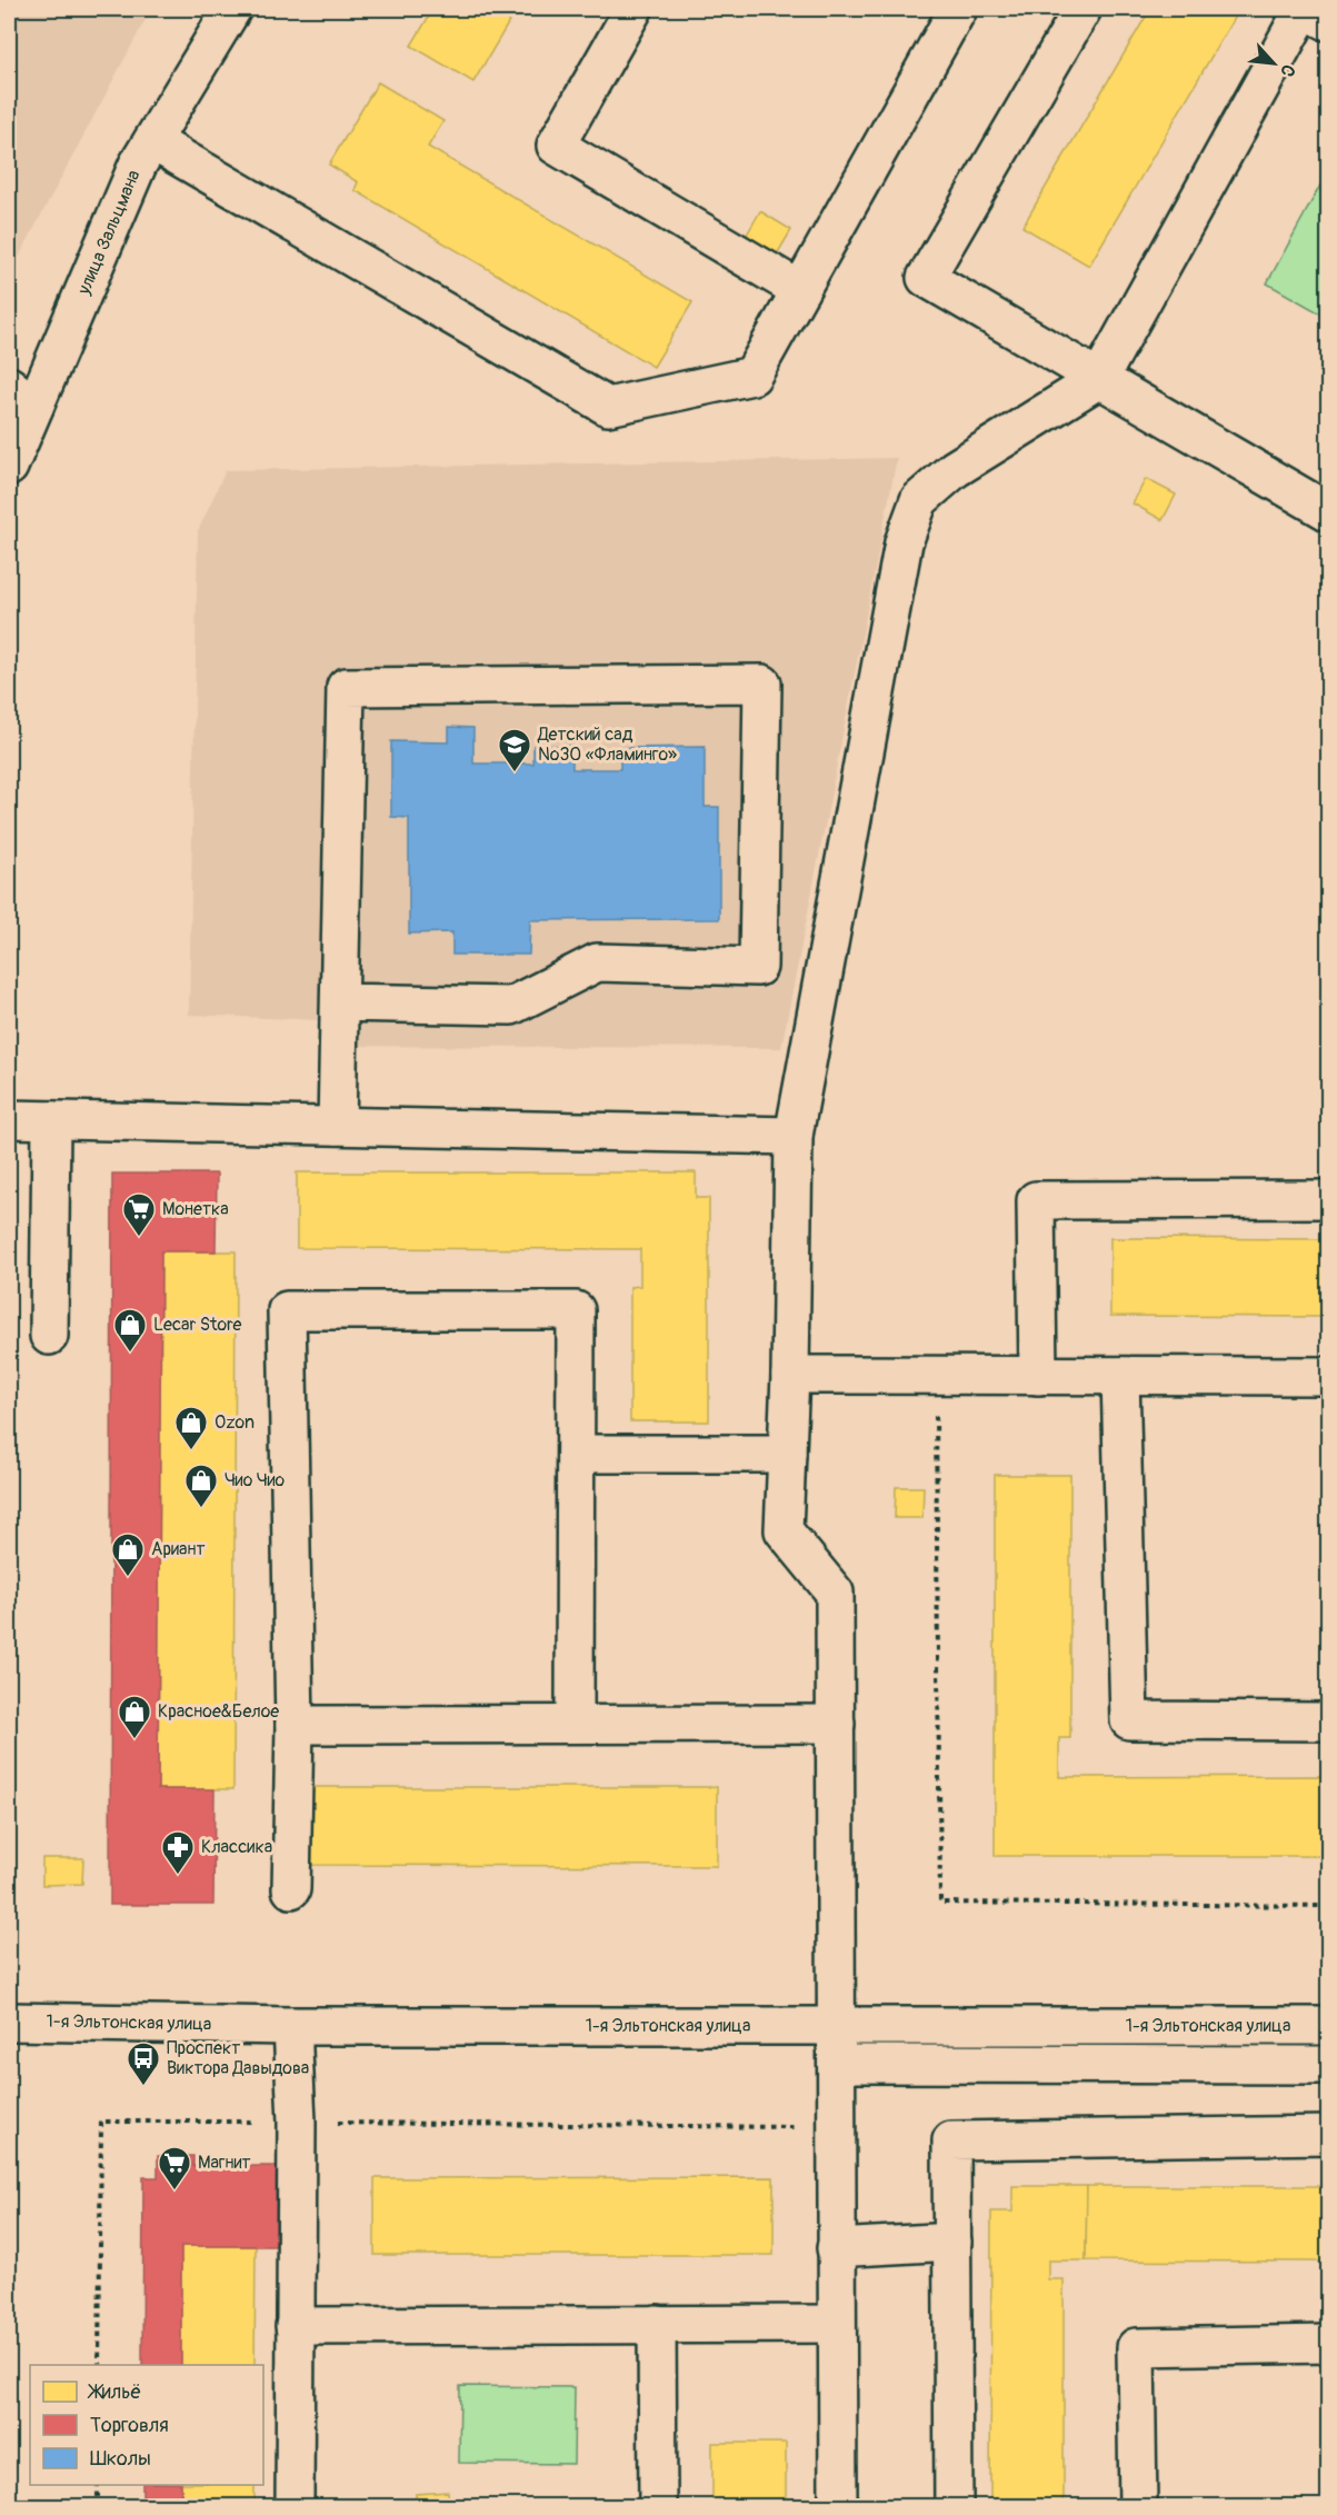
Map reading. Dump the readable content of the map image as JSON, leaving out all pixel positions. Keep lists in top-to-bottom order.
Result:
{
  "streets": {
    "street": ["улица Зальцмана", "1-я Эльтонская улица"]
  },
  "places": {
    "school or university": ["Детский сад №30 «Фламинго»"],
    "supermarket": ["Монетка", "Магнит"],
    "shop": [
      "Lecar Store",
      "Ozon",
      "Чио Чио",
      "Ариант",
      "Красное&Белое"
    ],
    "pharmacy": ["Классика"],
    "bus stop": ["Проспект Виктора Давыдова"]
  },
  "legend": ["Жильё", "Торговля", "Школы"],
  "north": "bottom right"
}
